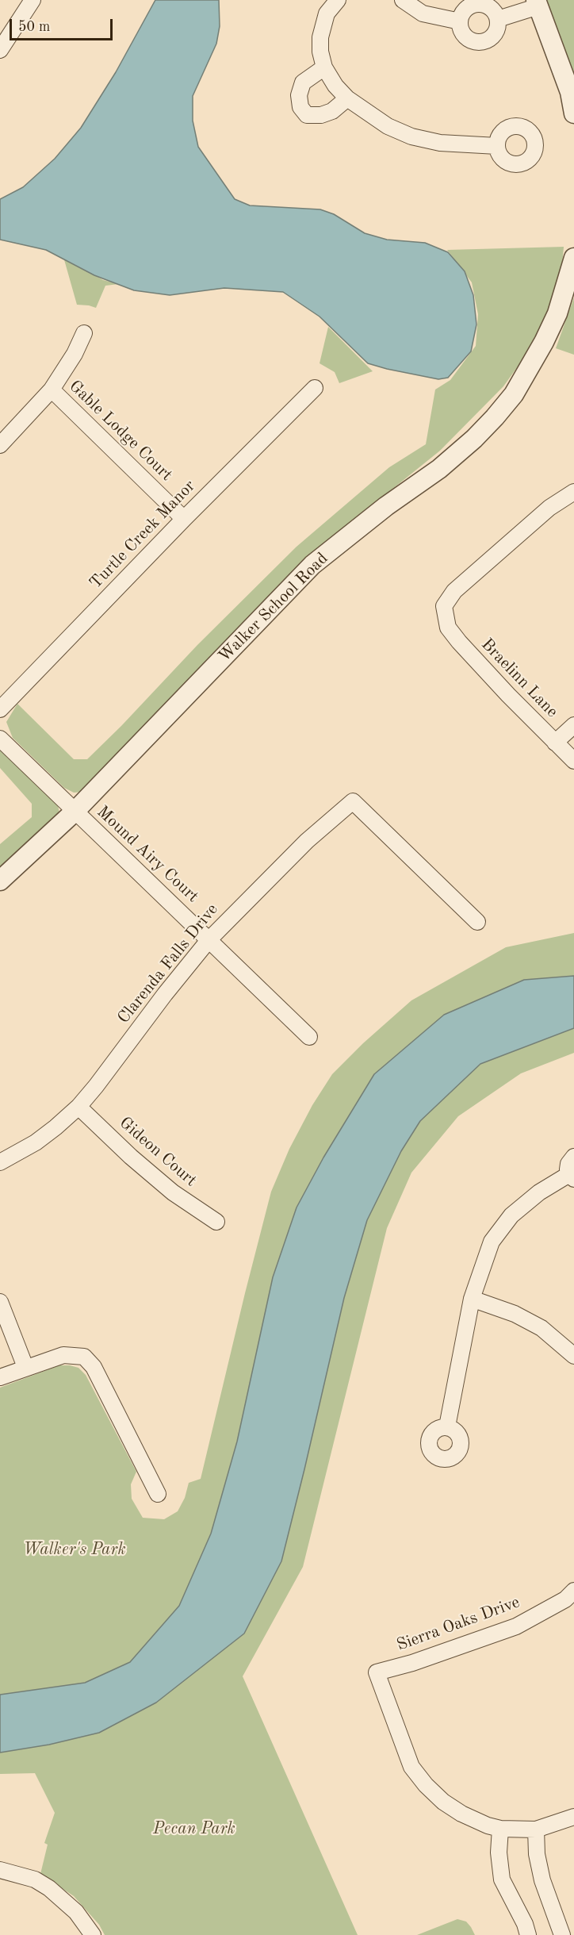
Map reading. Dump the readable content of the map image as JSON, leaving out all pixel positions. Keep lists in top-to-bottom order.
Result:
{
  "streets": {
    "street": [
      "Gable Lodge Court",
      "Turtle Creek Manor",
      "Walker School Road",
      "Braelinn Lane",
      "Mound Airy Court",
      "Clarenda Falls Drive",
      "Gideon Court",
      "Sierra Oaks Drive"
    ]
  },
  "crossings": [
    ["Gable Lodge Court", "Turtle Creek Manor"],
    ["Walker School Road", "Mound Airy Court"],
    ["Mound Airy Court", "Clarenda Falls Drive"],
    ["Clarenda Falls Drive", "Gideon Court"]
  ],
  "parks": ["Walker's Park", "Pecan Park"],
  "scale_bar": "50 m"
}
